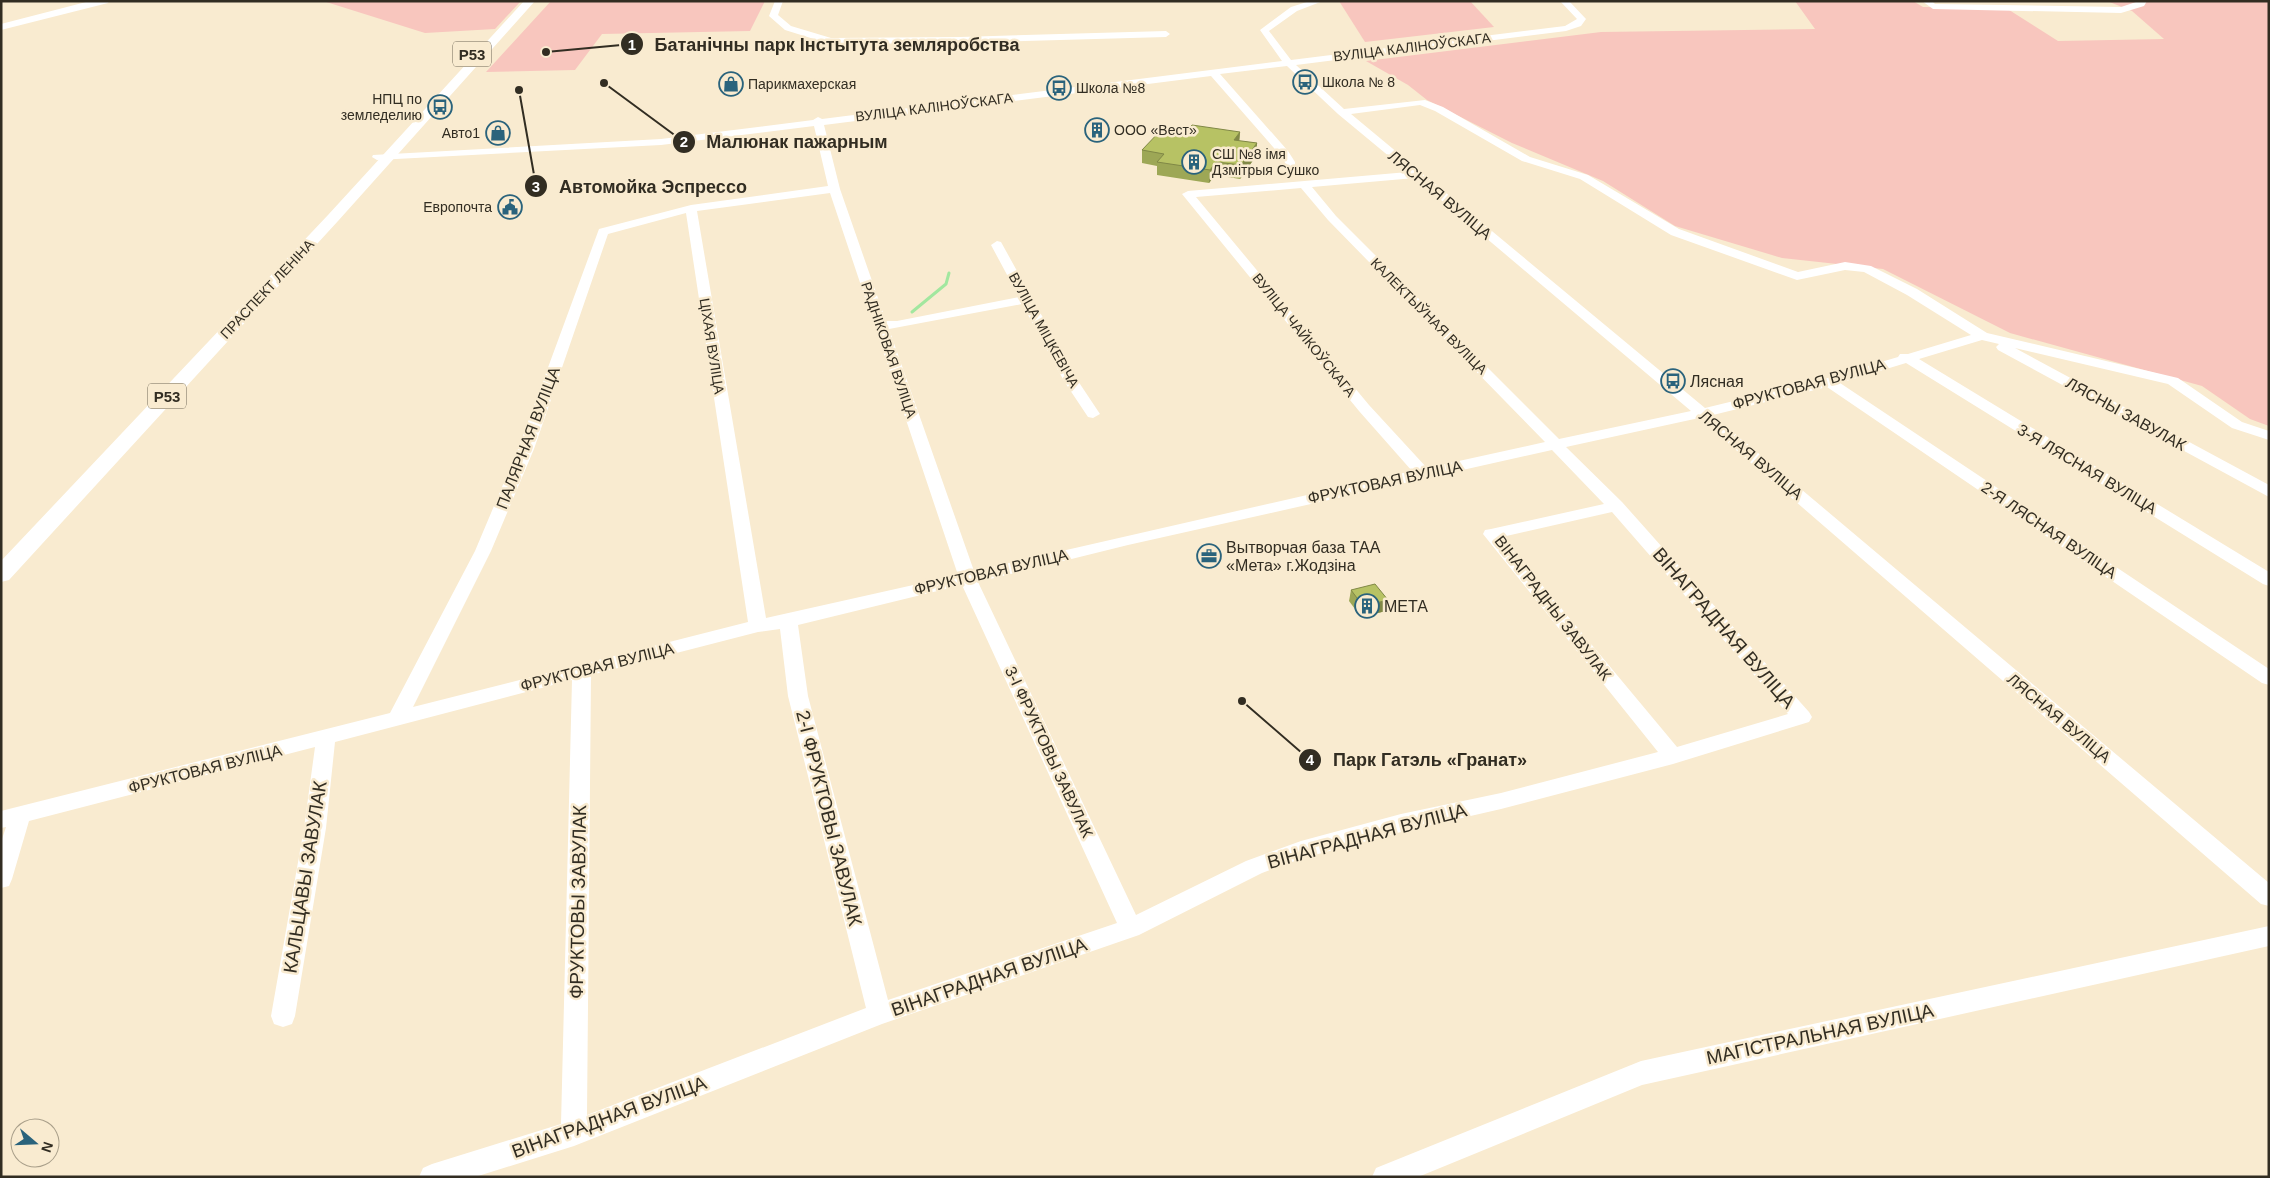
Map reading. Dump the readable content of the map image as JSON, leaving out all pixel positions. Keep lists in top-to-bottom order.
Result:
{
  "streets": {
    "main road": ["Р53", "ПРАСПЕКТ ЛЕНІНА"],
    "street": [
      "ВУЛІЦА КАЛІНОЎСКАГА",
      "ЛЯСНАЯ ВУЛІЦА",
      "КАЛЕКТЫЎНАЯ ВУЛІЦА",
      "ВУЛІЦА МІЦКЕВІЧА",
      "ВУЛІЦА ЧАЙКОЎСКАГА",
      "ЦІХАЯ ВУЛІЦА",
      "РАДНІКОВАЯ ВУЛІЦА",
      "ФРУКТОВАЯ ВУЛІЦА",
      "ЛЯСНЫ ЗАВУЛАК",
      "ПАЛЯРНАЯ ВУЛІЦА",
      "3-Я ЛЯСНАЯ ВУЛІЦА",
      "2-Я ЛЯСНАЯ ВУЛІЦА",
      "ВІНАГРАДНЫ ЗАВУЛАК",
      "ВІНАГРАДНАЯ ВУЛІЦА",
      "3-І ФРУКТОВЫ ЗАВУЛАК",
      "2-І ФРУКТОВЫ ЗАВУЛАК",
      "КАЛЬЦАВЫ ЗАВУЛАК",
      "ФРУКТОВЫ ЗАВУЛАК",
      "МАГІСТРАЛЬНАЯ ВУЛІЦА"
    ]
  },
  "crossings": [
    ["ВУЛІЦА КАЛІНОЎСКАГА", "ЛЯСНАЯ ВУЛІЦА"],
    ["ВУЛІЦА КАЛІНОЎСКАГА", "ПРАСПЕКТ ЛЕНІНА"],
    ["ВУЛІЦА КАЛІНОЎСКАГА", "РАДНІКОВАЯ ВУЛІЦА"],
    ["ЛЯСНАЯ ВУЛІЦА", "ФРУКТОВАЯ ВУЛІЦА"],
    ["ЛЯСНАЯ ВУЛІЦА", "ЛЯСНЫ ЗАВУЛАК"],
    ["КАЛЕКТЫЎНАЯ ВУЛІЦА", "ВУЛІЦА ЧАЙКОЎСКАГА"],
    ["КАЛЕКТЫЎНАЯ ВУЛІЦА", "ФРУКТОВАЯ ВУЛІЦА"],
    ["КАЛЕКТЫЎНАЯ ВУЛІЦА", "ВІНАГРАДНАЯ ВУЛІЦА"],
    ["ВУЛІЦА ЧАЙКОЎСКАГА", "ФРУКТОВАЯ ВУЛІЦА"],
    ["ЦІХАЯ ВУЛІЦА", "ФРУКТОВАЯ ВУЛІЦА"],
    ["ЦІХАЯ ВУЛІЦА", "ПАЛЯРНАЯ ВУЛІЦА"],
    ["РАДНІКОВАЯ ВУЛІЦА", "ФРУКТОВАЯ ВУЛІЦА"],
    ["РАДНІКОВАЯ ВУЛІЦА", "3-І ФРУКТОВЫ ЗАВУЛАК"],
    ["ФРУКТОВАЯ ВУЛІЦА", "ЛЯСНЫ ЗАВУЛАК"],
    ["ФРУКТОВАЯ ВУЛІЦА", "ПАЛЯРНАЯ ВУЛІЦА"],
    ["ФРУКТОВАЯ ВУЛІЦА", "3-Я ЛЯСНАЯ ВУЛІЦА"],
    ["ФРУКТОВАЯ ВУЛІЦА", "2-Я ЛЯСНАЯ ВУЛІЦА"],
    ["ФРУКТОВАЯ ВУЛІЦА", "ВІНАГРАДНАЯ ВУЛІЦА"],
    ["ФРУКТОВАЯ ВУЛІЦА", "3-І ФРУКТОВЫ ЗАВУЛАК"],
    ["ФРУКТОВАЯ ВУЛІЦА", "2-І ФРУКТОВЫ ЗАВУЛАК"],
    ["ФРУКТОВАЯ ВУЛІЦА", "КАЛЬЦАВЫ ЗАВУЛАК"],
    ["ФРУКТОВАЯ ВУЛІЦА", "ФРУКТОВЫ ЗАВУЛАК"],
    ["ВІНАГРАДНЫ ЗАВУЛАК", "ВІНАГРАДНАЯ ВУЛІЦА"],
    ["ВІНАГРАДНАЯ ВУЛІЦА", "3-І ФРУКТОВЫ ЗАВУЛАК"],
    ["ВІНАГРАДНАЯ ВУЛІЦА", "2-І ФРУКТОВЫ ЗАВУЛАК"],
    ["ВІНАГРАДНАЯ ВУЛІЦА", "ФРУКТОВЫ ЗАВУЛАК"]
  ],
  "places": {
    "other": [
      "Батанічны парк Інстытута земляробства",
      "Малюнак пажарным",
      "Автомойка Эспрессо",
      "Парк Гатэль «Гранат»"
    ],
    "bus stop": [
      "Школа № 8",
      "Школа №8",
      "НПЦ по земледелию",
      "Лясная"
    ],
    "shop": ["Парикмахерская", "Авто1"],
    "building": ["ООО «Вест»", "СШ №8 імя Дзмітрыя Сушко", "МЕТА"],
    "public building": ["Европочта"],
    "office": ["Вытворчая база ТАА «Мета» г.Жодзіна"]
  },
  "north": "right"
}
